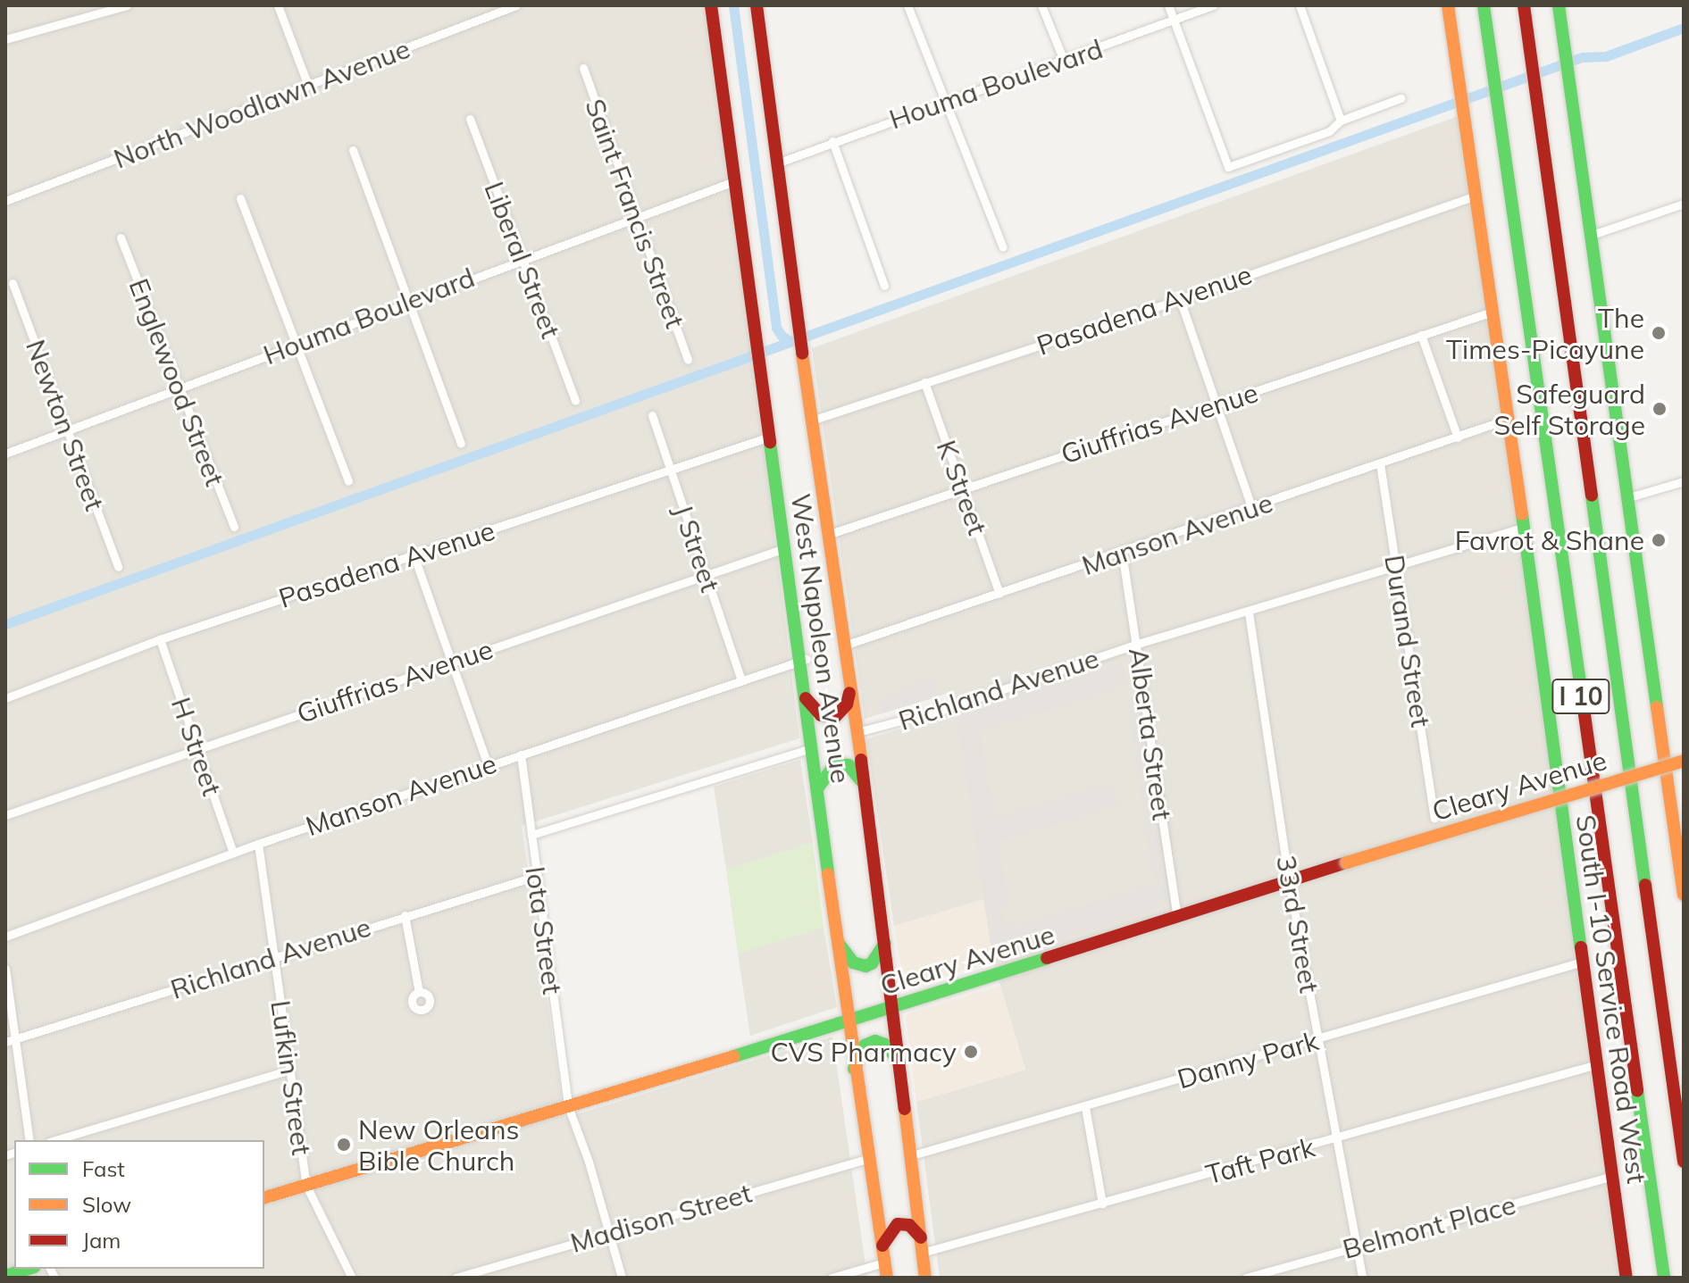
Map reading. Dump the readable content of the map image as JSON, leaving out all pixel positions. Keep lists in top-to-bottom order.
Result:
{
  "streets": {
    "main road": [
      "West Napoleon Avenue",
      "I 10",
      "Cleary Avenue",
      "South I-10 Service Road West"
    ],
    "street": [
      "Houma Boulevard",
      "North Woodlawn Avenue",
      "Saint Francis Street",
      "Liberal Street",
      "Pasadena Avenue",
      "Englewood Street",
      "Giuffrias Avenue",
      "Newton Street",
      "K Street",
      "Manson Avenue",
      "J Street",
      "Durand Street",
      "Richland Avenue",
      "Alberta Street",
      "H Street",
      "33rd Street",
      "Iota Street",
      "Danny Park",
      "Lufkin Street",
      "Taft Park",
      "Madison Street",
      "Belmont Place"
    ]
  },
  "crossings": [
    ["Houma Boulevard", "Saint Francis Street"],
    ["Houma Boulevard", "Liberal Street"],
    ["Houma Boulevard", "Englewood Street"],
    ["Houma Boulevard", "Newton Street"],
    ["Houma Boulevard", "West Napoleon Avenue"],
    ["Pasadena Avenue", "K Street"],
    ["Pasadena Avenue", "J Street"],
    ["Pasadena Avenue", "West Napoleon Avenue"],
    ["Pasadena Avenue", "H Street"],
    ["Pasadena Avenue", "South I-10 Service Road West"],
    ["Giuffrias Avenue", "K Street"],
    ["Giuffrias Avenue", "J Street"],
    ["Giuffrias Avenue", "West Napoleon Avenue"],
    ["Giuffrias Avenue", "H Street"],
    ["Giuffrias Avenue", "South I-10 Service Road West"],
    ["K Street", "Manson Avenue"],
    ["Manson Avenue", "J Street"],
    ["Manson Avenue", "West Napoleon Avenue"],
    ["Manson Avenue", "Durand Street"],
    ["Manson Avenue", "Alberta Street"],
    ["Manson Avenue", "H Street"],
    ["Manson Avenue", "Iota Street"],
    ["Manson Avenue", "South I-10 Service Road West"],
    ["Manson Avenue", "Lufkin Street"],
    ["West Napoleon Avenue", "Richland Avenue"],
    ["West Napoleon Avenue", "Cleary Avenue"],
    ["West Napoleon Avenue", "Danny Park"],
    ["West Napoleon Avenue", "Taft Park"],
    ["West Napoleon Avenue", "Madison Street"],
    ["Richland Avenue", "Alberta Street"],
    ["Richland Avenue", "33rd Street"],
    ["Richland Avenue", "Iota Street"],
    ["Richland Avenue", "Lufkin Street"],
    ["Alberta Street", "Cleary Avenue"],
    ["Cleary Avenue", "33rd Street"],
    ["Cleary Avenue", "Iota Street"],
    ["Cleary Avenue", "Lufkin Street"],
    ["33rd Street", "Danny Park"],
    ["33rd Street", "Taft Park"],
    ["33rd Street", "Belmont Place"],
    ["Iota Street", "Madison Street"],
    ["South I-10 Service Road West", "Danny Park"],
    ["South I-10 Service Road West", "Taft Park"],
    ["South I-10 Service Road West", "Belmont Place"]
  ],
  "places": [
    "The Times-Picayune",
    "Safeguard Self Storage",
    "Favrot & Shane",
    "CVS Pharmacy",
    "New Orleans Bible Church"
  ],
  "legend": ["Fast", "Slow", "Jam"]
}
